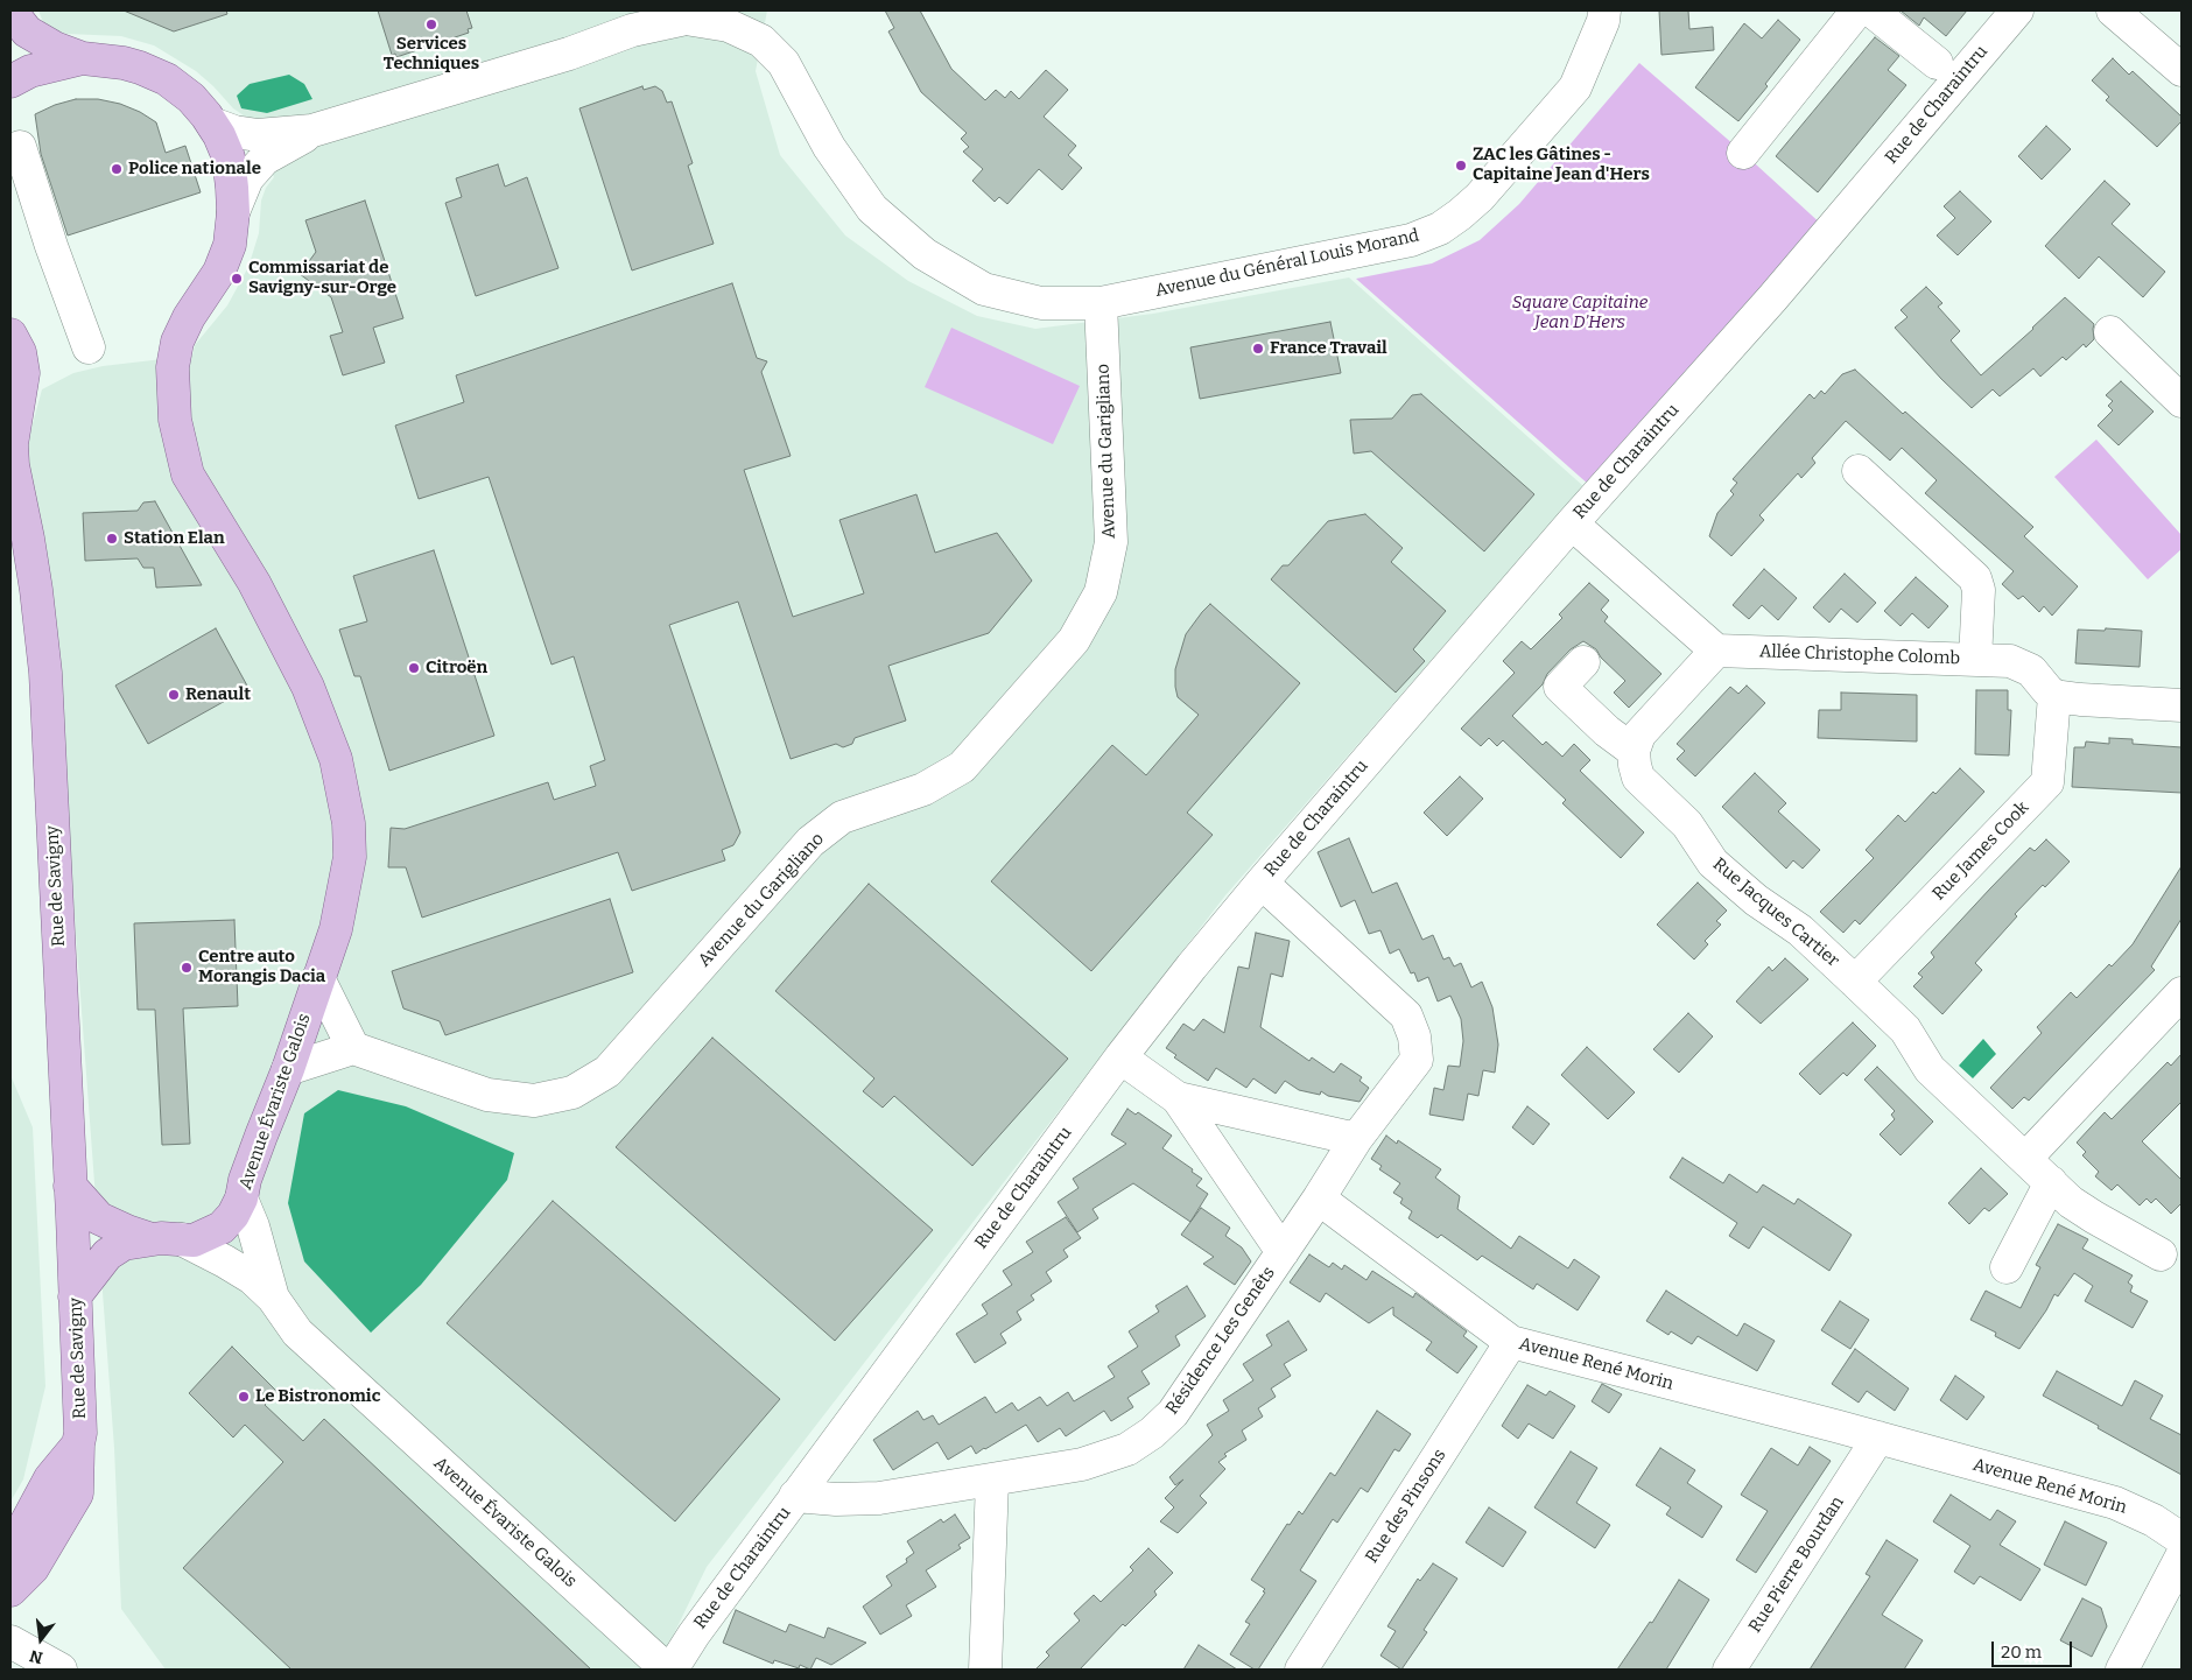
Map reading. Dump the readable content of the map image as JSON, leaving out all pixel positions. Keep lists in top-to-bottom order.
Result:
{
  "streets": {
    "main road": ["Rue de Savigny", "Avenue Évariste Galois"],
    "street": [
      "Rue de Charaintru",
      "Avenue du Général Louis Morand",
      "Avenue du Garigliano",
      "Allée Christophe Colomb",
      "Rue James Cook",
      "Rue Jacques Cartier",
      "Résidence Les Genêts",
      "Avenue René Morin",
      "Rue des Pinsons",
      "Rue Pierre Bourdan"
    ]
  },
  "crossings": [
    ["Rue de Charaintru", "Avenue Évariste Galois"],
    ["Rue de Charaintru", "Résidence Les Genêts"],
    ["Avenue du Général Louis Morand", "Avenue du Garigliano"],
    ["Allée Christophe Colomb", "Rue James Cook"],
    ["Rue James Cook", "Rue Jacques Cartier"],
    ["Rue de Savigny", "Avenue Évariste Galois"],
    ["Résidence Les Genêts", "Avenue René Morin"],
    ["Avenue René Morin", "Rue des Pinsons"],
    ["Avenue René Morin", "Rue Pierre Bourdan"]
  ],
  "parks": ["Square Capitaine Jean D’Hers"],
  "places": [
    "Services Techniques",
    "ZAC les Gâtines - Capitaine Jean d'Hers",
    "Police nationale",
    "Commissariat de Savigny-sur-Orge",
    "France Travail",
    "Station Elan",
    "Citroën",
    "Renault",
    "Centre auto Morangis Dacia",
    "Le Bistronomic"
  ],
  "scale_bar": "20 m",
  "north": "bottom"
}
